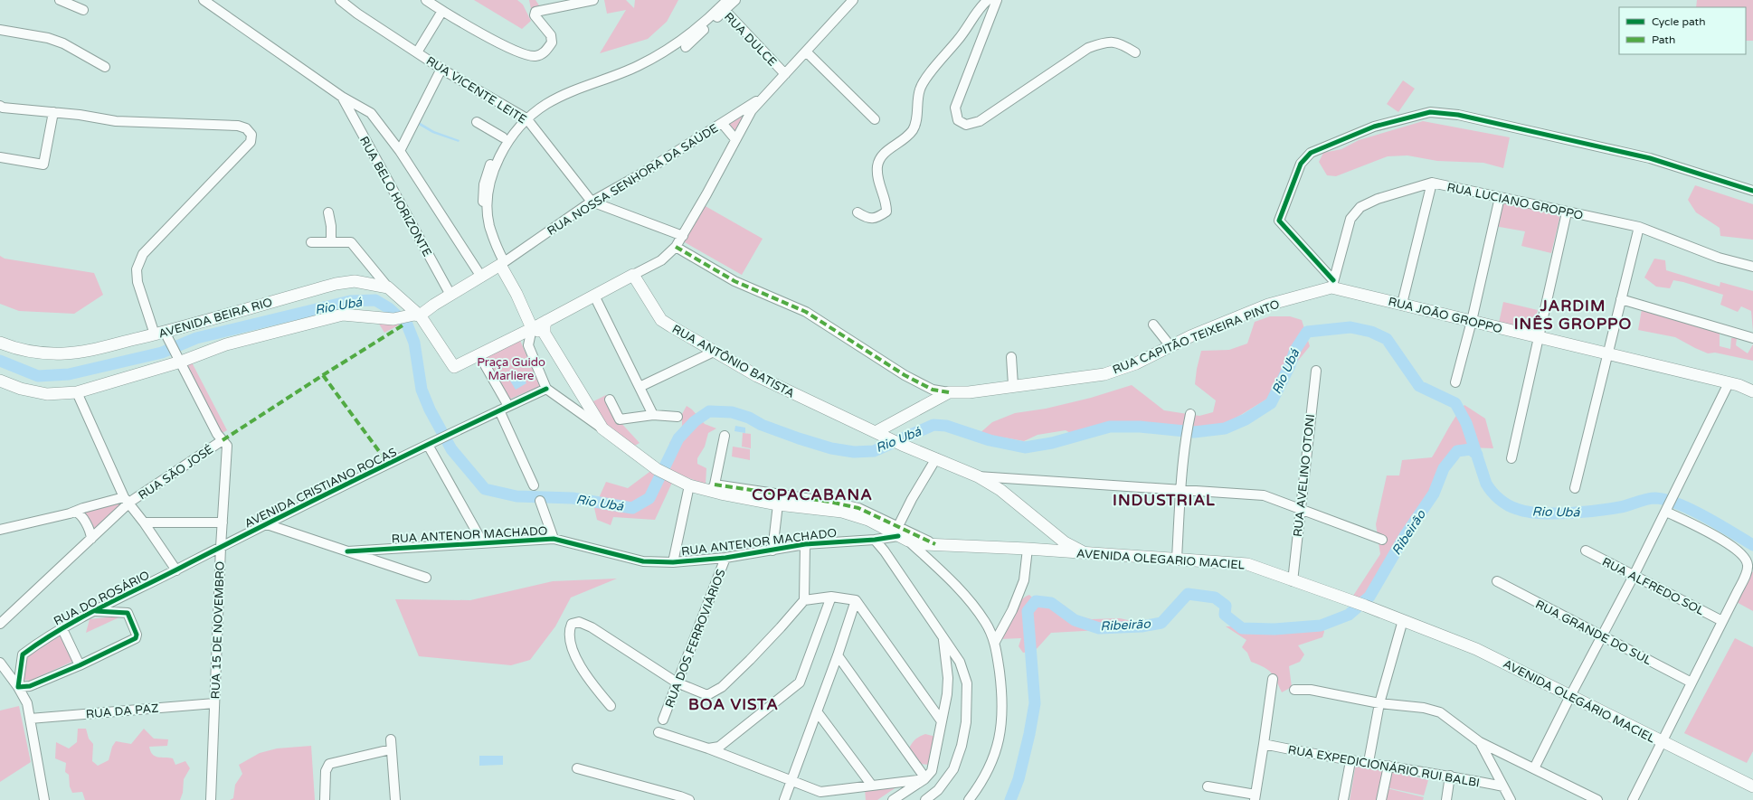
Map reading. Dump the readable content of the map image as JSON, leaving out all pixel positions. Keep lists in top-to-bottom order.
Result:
{
  "streets": {
    "main road": [
      "RUA JOÃO GROPPO",
      "AVENIDA BEIRA RIO",
      "RUA CAPITÃO TEIXEIRA PINTO",
      "RUA ANTÔNIO BATISTA",
      "AVENIDA OLEGARIO MACIEL",
      "AVENIDA OLEGÁRIO MACIEL"
    ],
    "street": [
      "RUA DULCE",
      "RUA VICENTE LEITE",
      "RUA NOSSA SENHORA DA SAÚDE",
      "RUA BELO HORIZONTE",
      "RUA LUCIANO GROPPO",
      "RUA SÃO JOSÉ",
      "RUA AVELINO OTONI",
      "AVENIDA CRISTIANO ROCAS",
      "RUA ANTENOR MACHADO",
      "RUA ALFREDO SOL",
      "RUA DO ROSÁRIO",
      "RUA 15 DE NOVEMBRO",
      "RUA GRANDE DO SUL",
      "RUA DOS FERROVIÁRIOS",
      "RUA DA PAZ",
      "RUA EXPEDICIONÁRIO RUI BALBI"
    ]
  },
  "crossings": [
    ["RUA VICENTE LEITE", "RUA NOSSA SENHORA DA SAÚDE"],
    ["RUA LUCIANO GROPPO", "RUA JOÃO GROPPO"],
    ["RUA LUCIANO GROPPO", "RUA CAPITÃO TEIXEIRA PINTO"],
    ["RUA JOÃO GROPPO", "RUA CAPITÃO TEIXEIRA PINTO"],
    ["AVENIDA BEIRA RIO", "RUA 15 DE NOVEMBRO"],
    ["RUA CAPITÃO TEIXEIRA PINTO", "RUA ANTÔNIO BATISTA"],
    ["RUA ANTÔNIO BATISTA", "AVENIDA OLEGARIO MACIEL"],
    ["RUA SÃO JOSÉ", "RUA 15 DE NOVEMBRO"],
    ["RUA AVELINO OTONI", "AVENIDA OLEGARIO MACIEL"],
    ["AVENIDA CRISTIANO ROCAS", "RUA DO ROSÁRIO"],
    ["AVENIDA CRISTIANO ROCAS", "RUA 15 DE NOVEMBRO"],
    ["RUA ANTENOR MACHADO", "AVENIDA OLEGARIO MACIEL"],
    ["RUA ANTENOR MACHADO", "RUA DOS FERROVIÁRIOS"],
    ["AVENIDA OLEGARIO MACIEL", "AVENIDA OLEGÁRIO MACIEL"],
    ["RUA DO ROSÁRIO", "RUA 15 DE NOVEMBRO"],
    ["RUA 15 DE NOVEMBRO", "RUA DA PAZ"]
  ],
  "districts": [
    "JARDIM INÊS GROPPO",
    "COPACABANA",
    "INDUSTRIAL",
    "BOA VISTA"
  ],
  "water": ["Rio Ubá", "Ribeirão"],
  "parks": ["Praça Guido Marliere"],
  "legend": ["Cycle path", "Path"]
}
